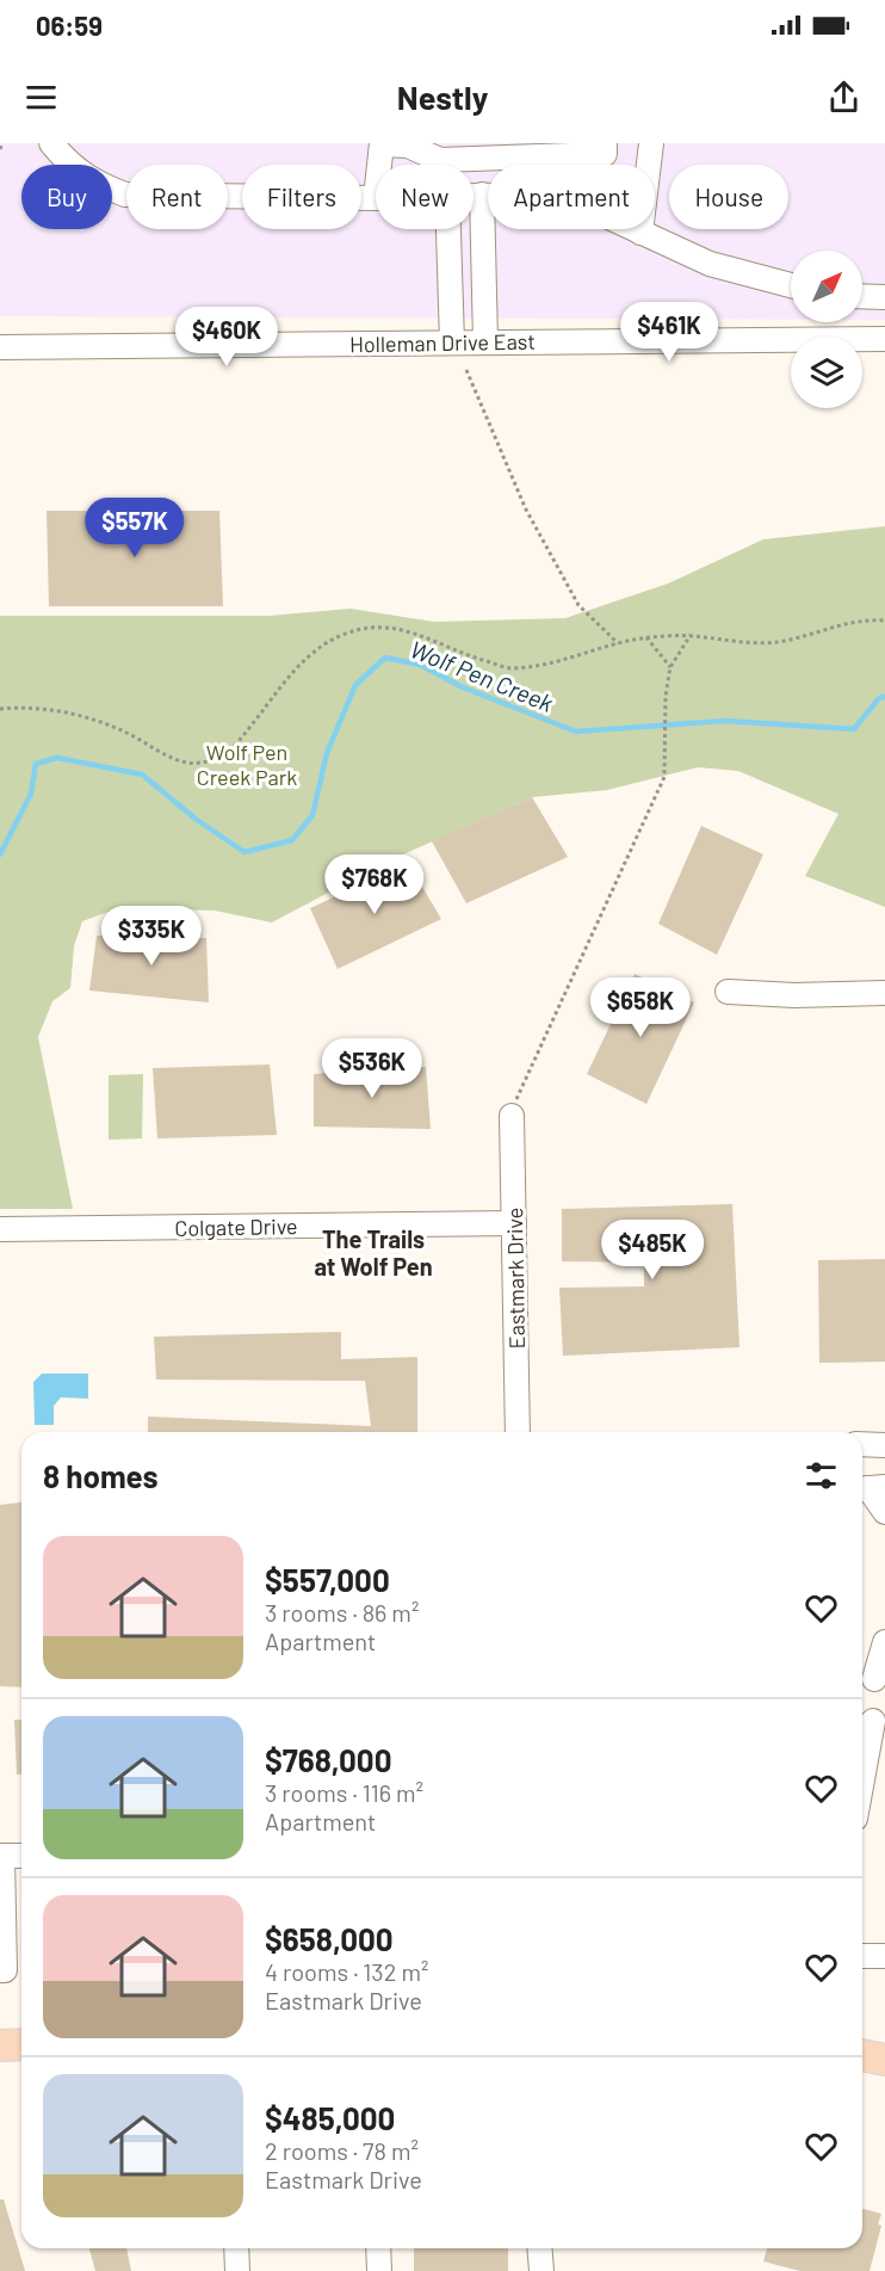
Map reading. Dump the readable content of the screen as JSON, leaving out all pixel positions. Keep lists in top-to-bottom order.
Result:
{
  "streets": {
    "street": ["Holleman Drive East", "Colgate Drive", "Eastmark Drive"]
  },
  "crossings": [
    ["Colgate Drive", "Eastmark Drive"]
  ],
  "districts": ["The Trails at Wolf Pen"],
  "water": ["Wolf Pen Creek"],
  "parks": ["Wolf Pen Creek Park"],
  "north": "top right",
  "page": {
    "status": "06:59",
    "header": "Nestly",
    "chip": [
      "Buy",
      "Rent",
      "Filters",
      "New",
      "Apartment",
      "House"
    ],
    "price": [
      "$461K",
      "$460K",
      "$557K",
      "$768K",
      "$335K",
      "$658K",
      "$536K",
      "$485K"
    ],
    "heading": "8 homes",
    "list": [
      {
        "name": "$557,000",
        "note": "3 rooms · 86 m² · Apartment"
      },
      {
        "name": "$768,000",
        "note": "3 rooms · 116 m² · Apartment"
      },
      {
        "name": "$658,000",
        "note": "4 rooms · 132 m² · Eastmark Drive"
      },
      {
        "name": "$485,000",
        "note": "2 rooms · 78 m² · Eastmark Drive"
      }
    ]
  }
}
